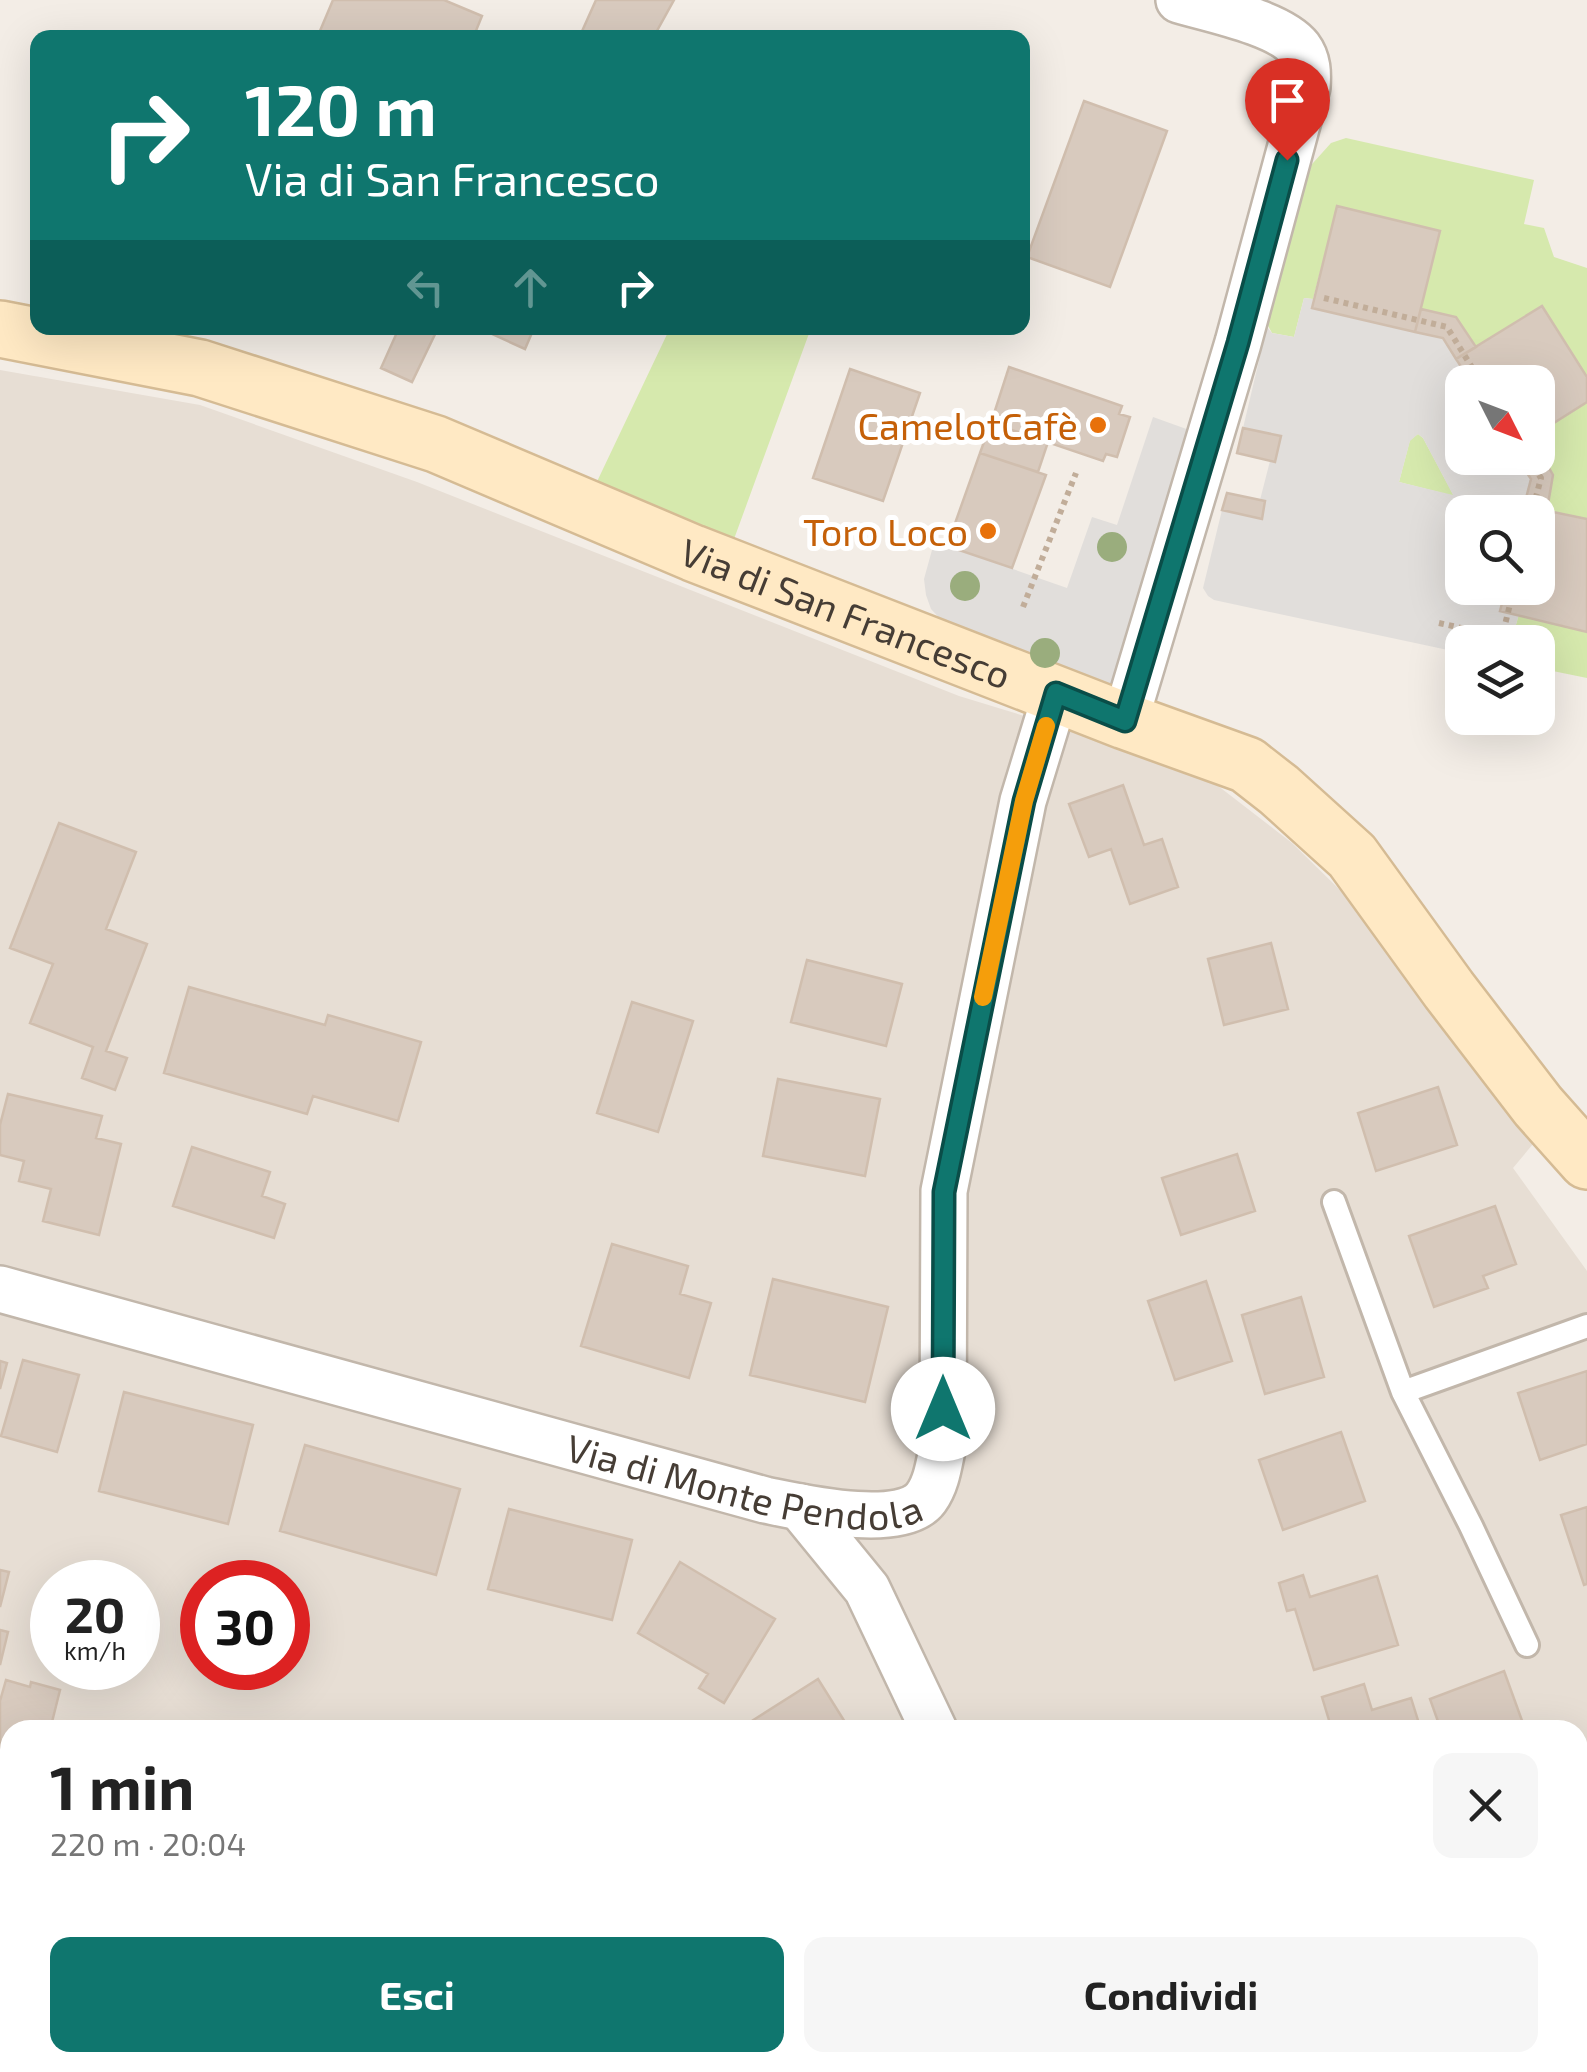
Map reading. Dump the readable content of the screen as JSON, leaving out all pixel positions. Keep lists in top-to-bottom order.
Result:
{
  "streets": {
    "street": ["Via di San Francesco", "Via di Monte Pendola"]
  },
  "crossings": [
    ["Via di San Francesco", "Via di Monte Pendola"]
  ],
  "places": ["CamelotCafè", "Toro Loco"],
  "north": "bottom right",
  "page": {
    "turn": ["120 m", "Via di San Francesco"],
    "speed": "20 km/h",
    "limit": "30",
    "heading": ["1 min", "220 m · 20:04"],
    "buttons": ["Esci", "Condividi"]
  }
}
